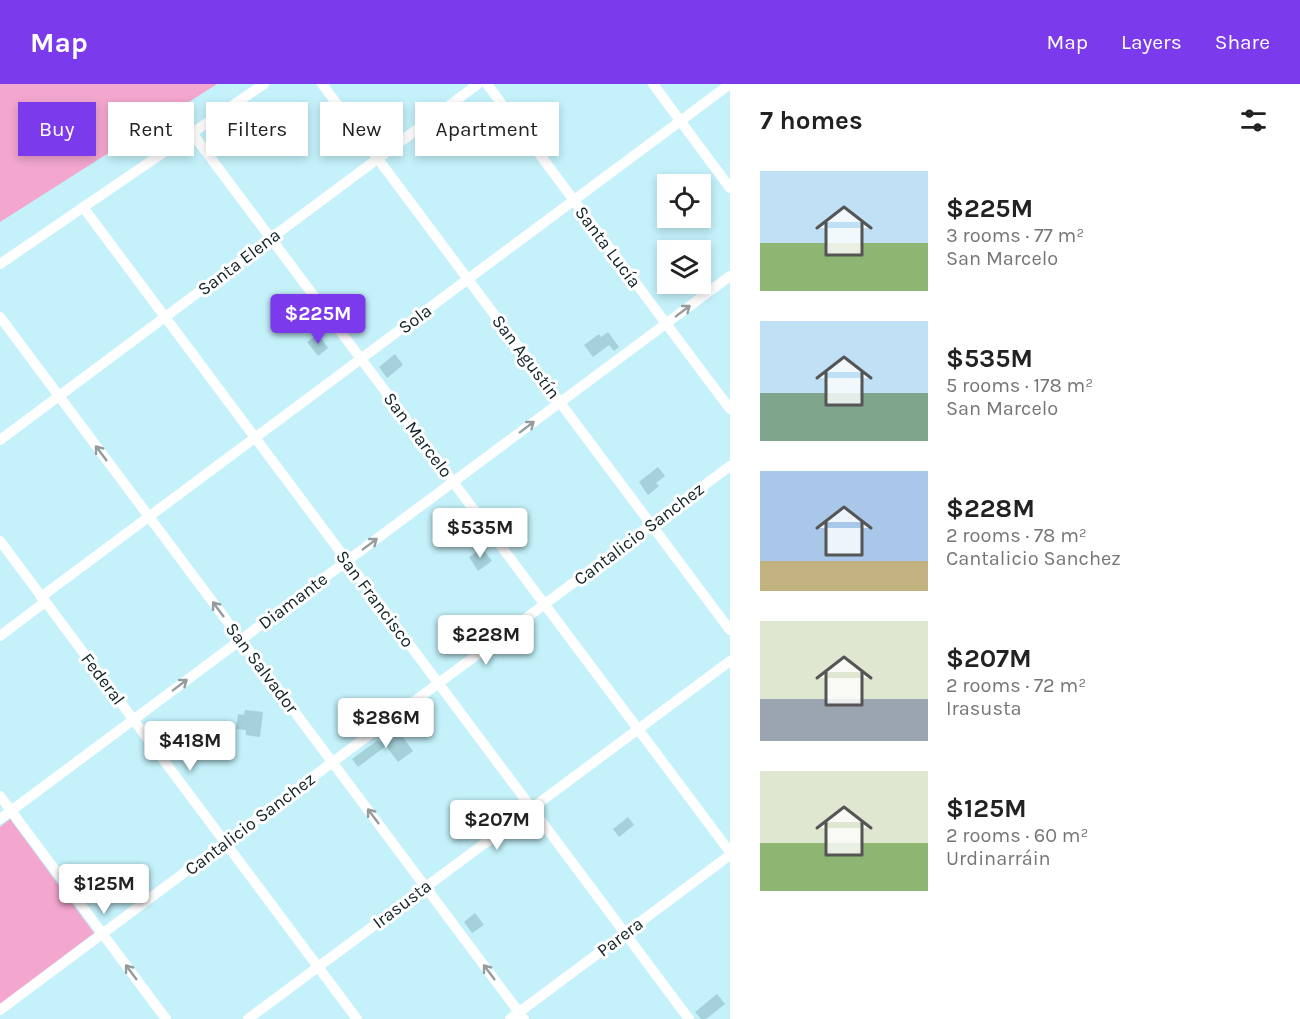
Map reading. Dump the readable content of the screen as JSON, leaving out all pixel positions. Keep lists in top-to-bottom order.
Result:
{
  "streets": {
    "street": [
      "Santa Lucía",
      "Santa Elena",
      "Sola",
      "San Agustín",
      "San Marcelo",
      "Cantalicio Sanchez",
      "San Francisco",
      "Diamante",
      "San Salvador",
      "Federal",
      "Irasusta",
      "Parera"
    ]
  },
  "crossings": [
    ["Santa Lucía", "Sola"],
    ["Santa Lucía", "Diamante"],
    ["Santa Elena", "San Agustín"],
    ["Santa Elena", "San Marcelo"],
    ["Santa Elena", "San Francisco"],
    ["Santa Elena", "San Salvador"],
    ["Sola", "San Agustín"],
    ["Sola", "San Marcelo"],
    ["Sola", "San Francisco"],
    ["Sola", "San Salvador"],
    ["Sola", "Federal"],
    ["San Agustín", "Cantalicio Sanchez"],
    ["San Agustín", "Diamante"],
    ["San Marcelo", "Cantalicio Sanchez"],
    ["San Marcelo", "Diamante"],
    ["San Marcelo", "Irasusta"],
    ["San Marcelo", "Parera"],
    ["Cantalicio Sanchez", "San Francisco"],
    ["Cantalicio Sanchez", "San Salvador"],
    ["Cantalicio Sanchez", "Federal"],
    ["San Francisco", "Diamante"],
    ["San Francisco", "Irasusta"],
    ["San Francisco", "Parera"],
    ["Diamante", "San Salvador"],
    ["Diamante", "Federal"],
    ["San Salvador", "Irasusta"],
    ["San Salvador", "Parera"],
    ["Federal", "Irasusta"]
  ],
  "one_way": ["Diamante", "San Salvador"],
  "page": {
    "header": "Map",
    "nav": ["Map", "Layers", "Share"],
    "heading": "7 homes",
    "chip": [
      "Buy",
      "Rent",
      "Filters",
      "New",
      "Apartment"
    ],
    "list": [
      {
        "name": "$225M",
        "note": "3 rooms · 77 m² · San Marcelo"
      },
      {
        "name": "$535M",
        "note": "5 rooms · 178 m² · San Marcelo"
      },
      {
        "name": "$228M",
        "note": "2 rooms · 78 m² · Cantalicio Sanchez"
      },
      {
        "name": "$207M",
        "note": "2 rooms · 72 m² · Irasusta"
      },
      {
        "name": "$125M",
        "note": "2 rooms · 60 m² · Urdinarráin"
      }
    ],
    "price": [
      "$225M",
      "$535M",
      "$228M",
      "$286M",
      "$418M",
      "$207M",
      "$125M"
    ]
  }
}
